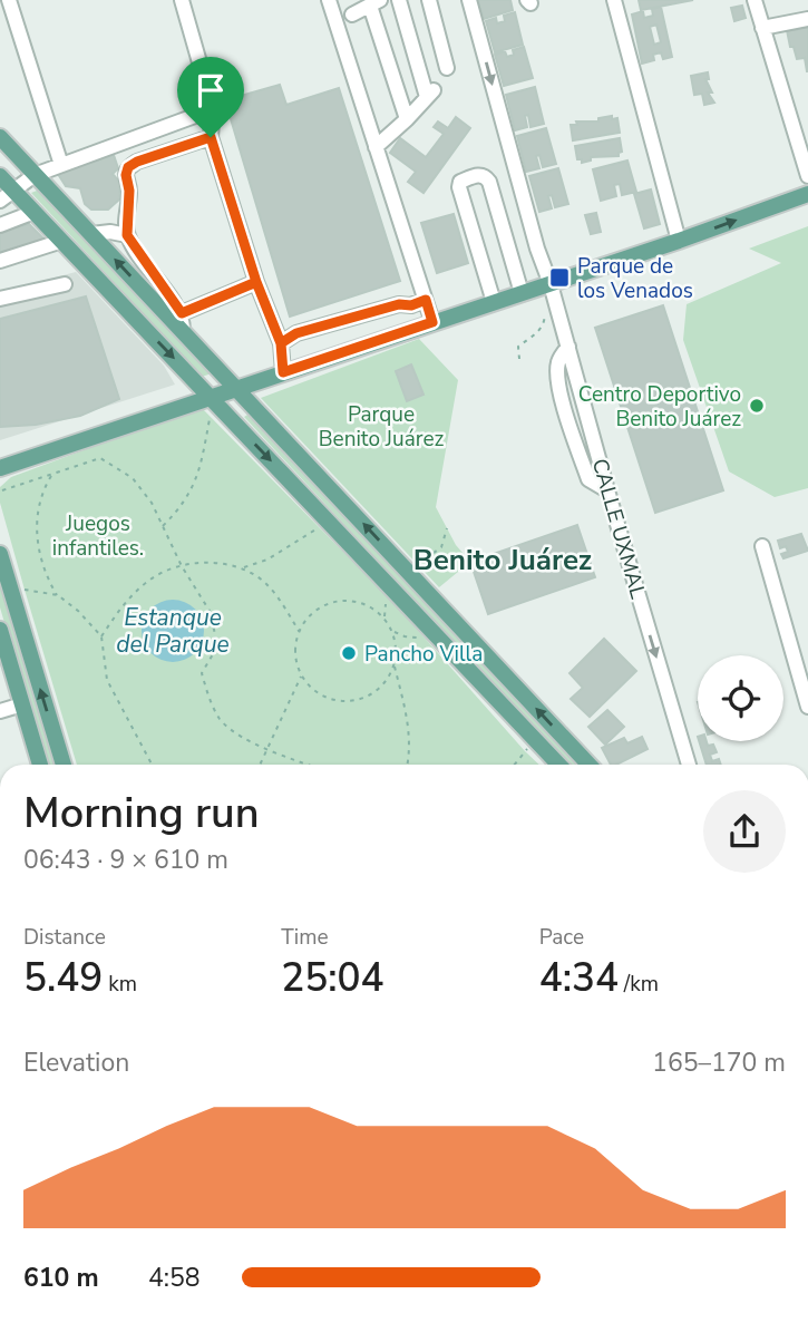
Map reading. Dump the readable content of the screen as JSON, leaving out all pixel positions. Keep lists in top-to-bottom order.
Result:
{
  "streets": {
    "street": ["CALLE UXMAL"]
  },
  "districts": ["Benito Juárez"],
  "water": ["Estanque del Parque"],
  "parks": ["Parque Benito Juárez", "Juegos infantiles."],
  "places": {
    "transit": ["Parque de los Venados"],
    "other": ["Centro Deportivo Benito Juárez", "Pancho Villa"]
  },
  "page": {
    "heading": ["Morning run", "06:43 · 9 × 610 m"],
    "stats": [
      ["Distance", "5.49 km"],
      ["Time", "25:04"],
      ["Pace", "4:34 /km"]
    ],
    "chart": ["Elevation", "165–170 m"],
    "list": [
      {
        "name": "610 m",
        "note": "4:58"
      }
    ]
  }
}
